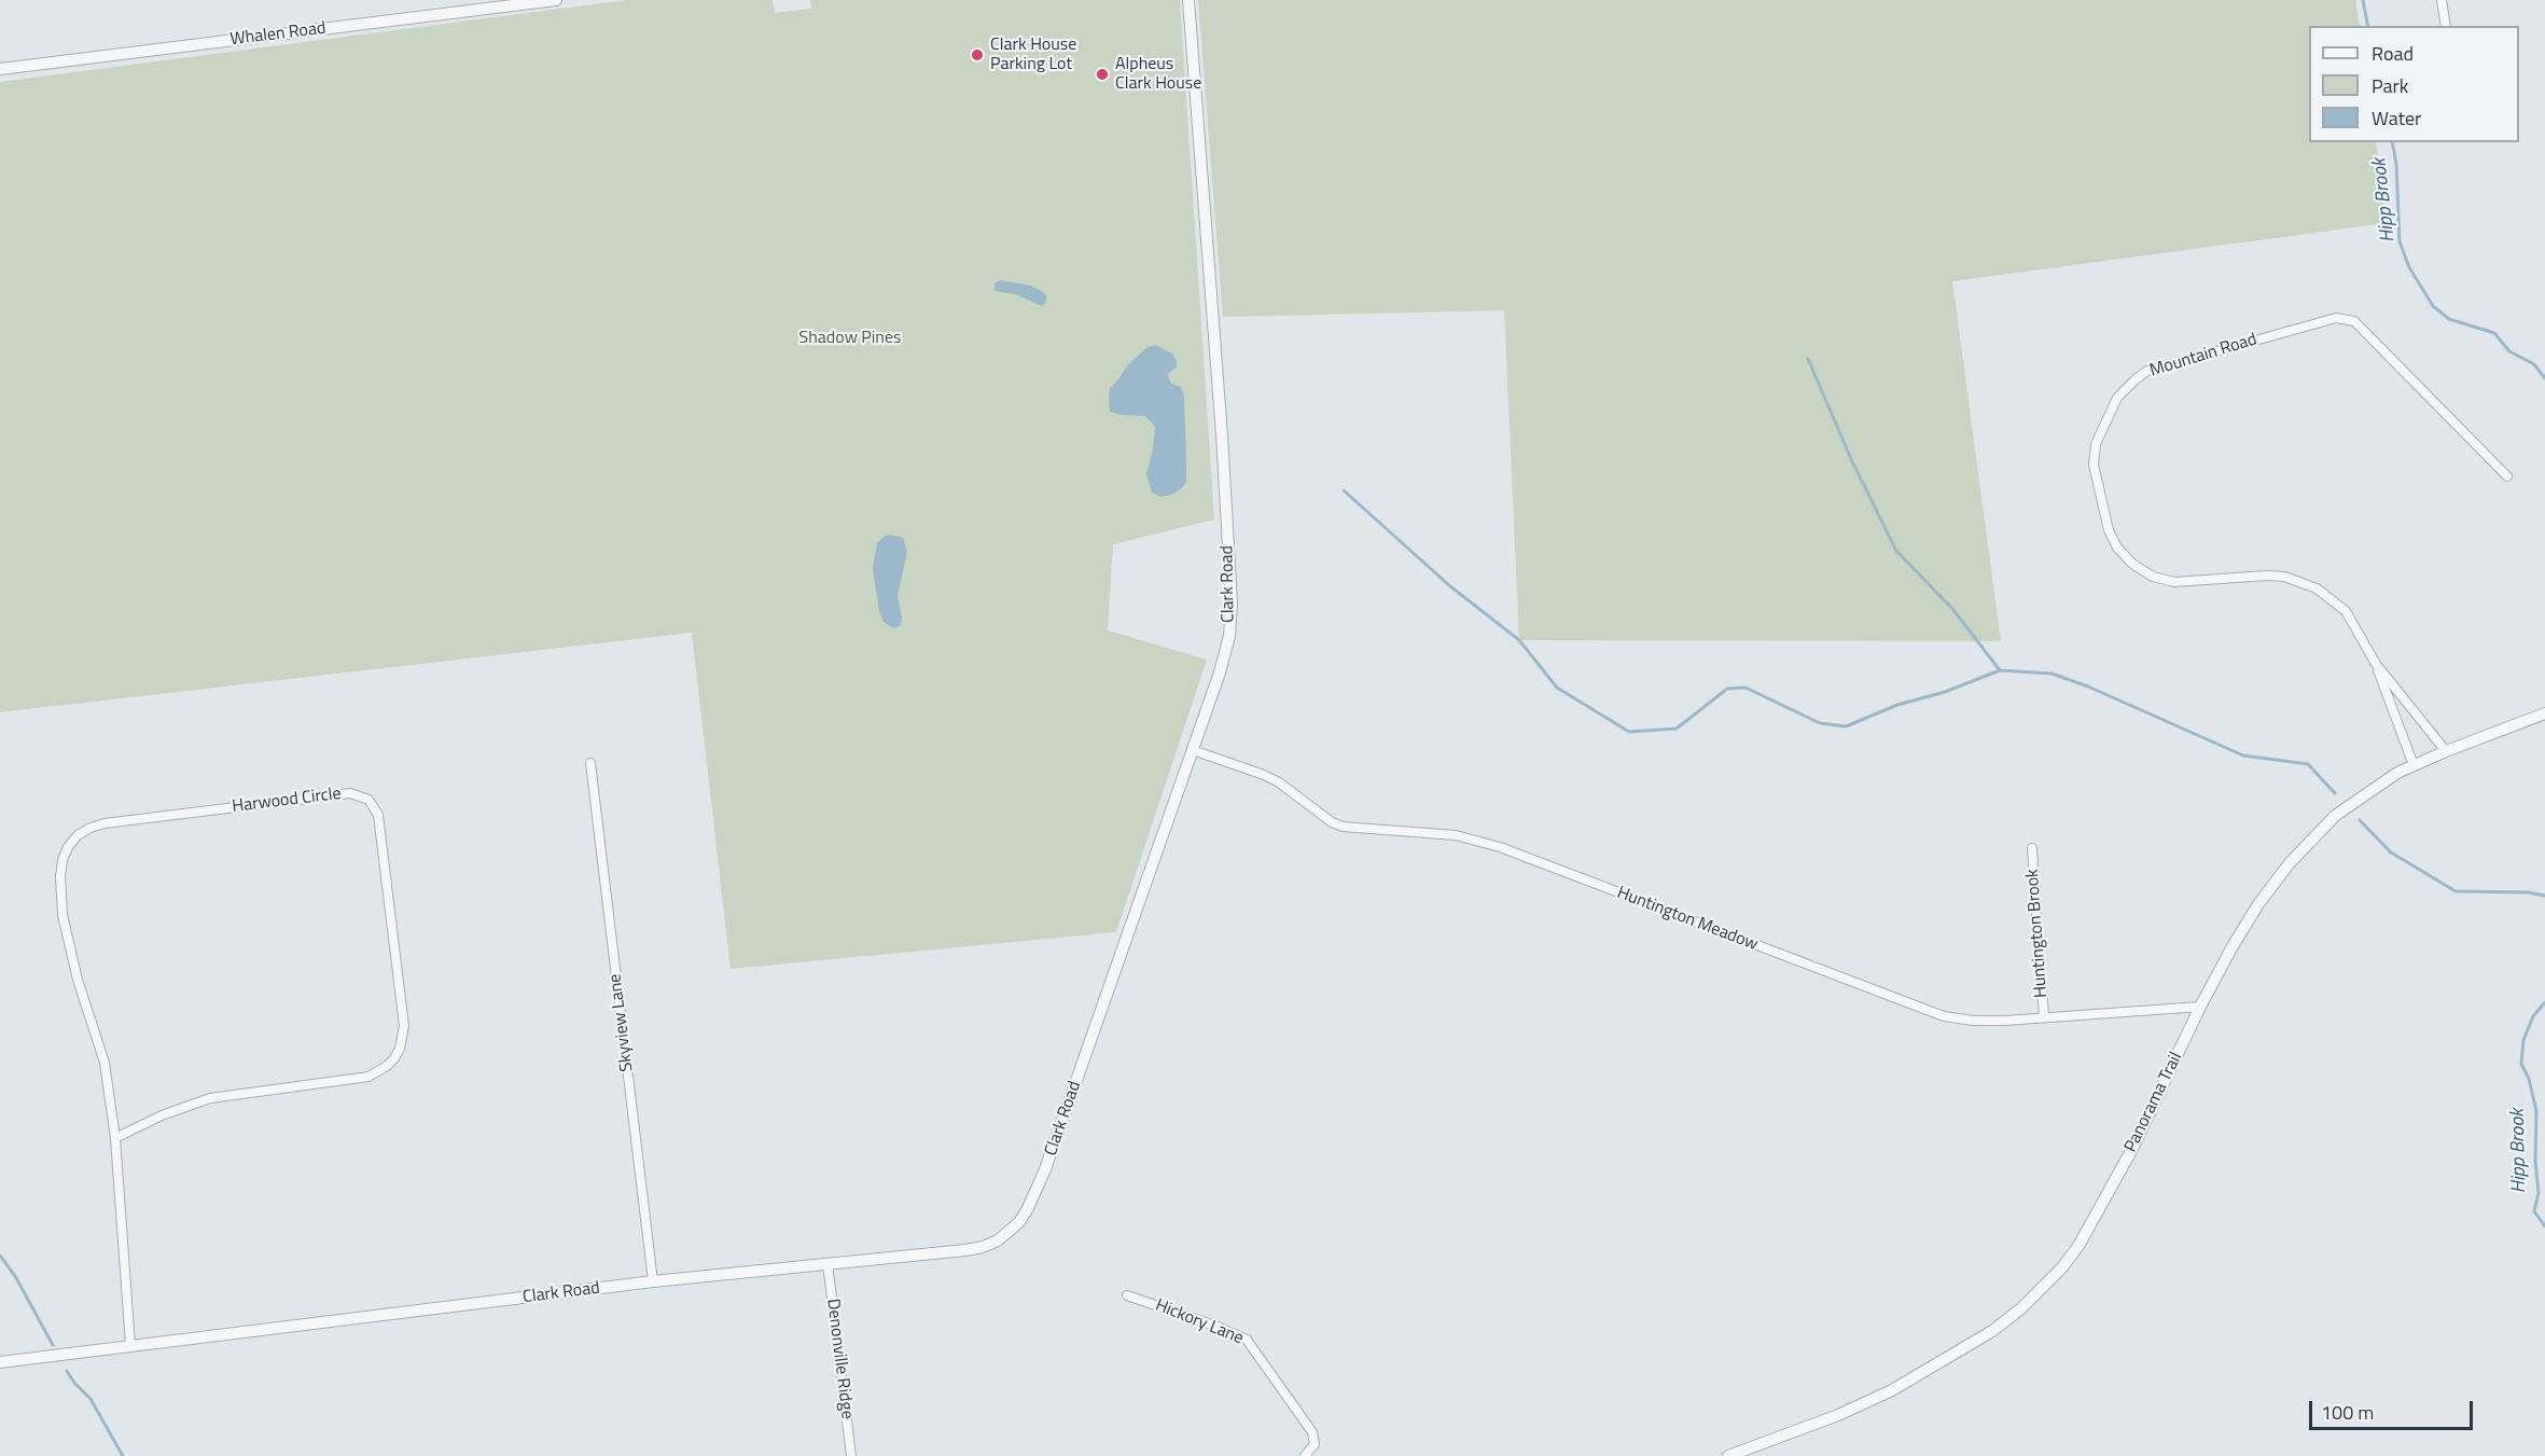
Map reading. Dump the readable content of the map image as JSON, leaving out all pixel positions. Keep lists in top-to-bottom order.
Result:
{
  "streets": {
    "street": [
      "Whalen Road",
      "Mountain Road",
      "Clark Road",
      "Harwood Circle",
      "Huntington Meadow",
      "Huntington Brook",
      "Skyview Lane",
      "Panorama Trail",
      "Hickory Lane",
      "Denonville Ridge"
    ]
  },
  "crossings": [
    ["Mountain Road", "Panorama Trail"],
    ["Clark Road", "Harwood Circle"],
    ["Clark Road", "Huntington Meadow"],
    ["Clark Road", "Skyview Lane"],
    ["Clark Road", "Denonville Ridge"],
    ["Huntington Meadow", "Huntington Brook"],
    ["Huntington Meadow", "Panorama Trail"]
  ],
  "water": ["Hipp Brook"],
  "parks": ["Shadow Pines"],
  "places": ["Clark House Parking Lot", "Alpheus Clark House"],
  "legend": ["Road", "Park", "Water"],
  "scale_bar": "100 m"
}
